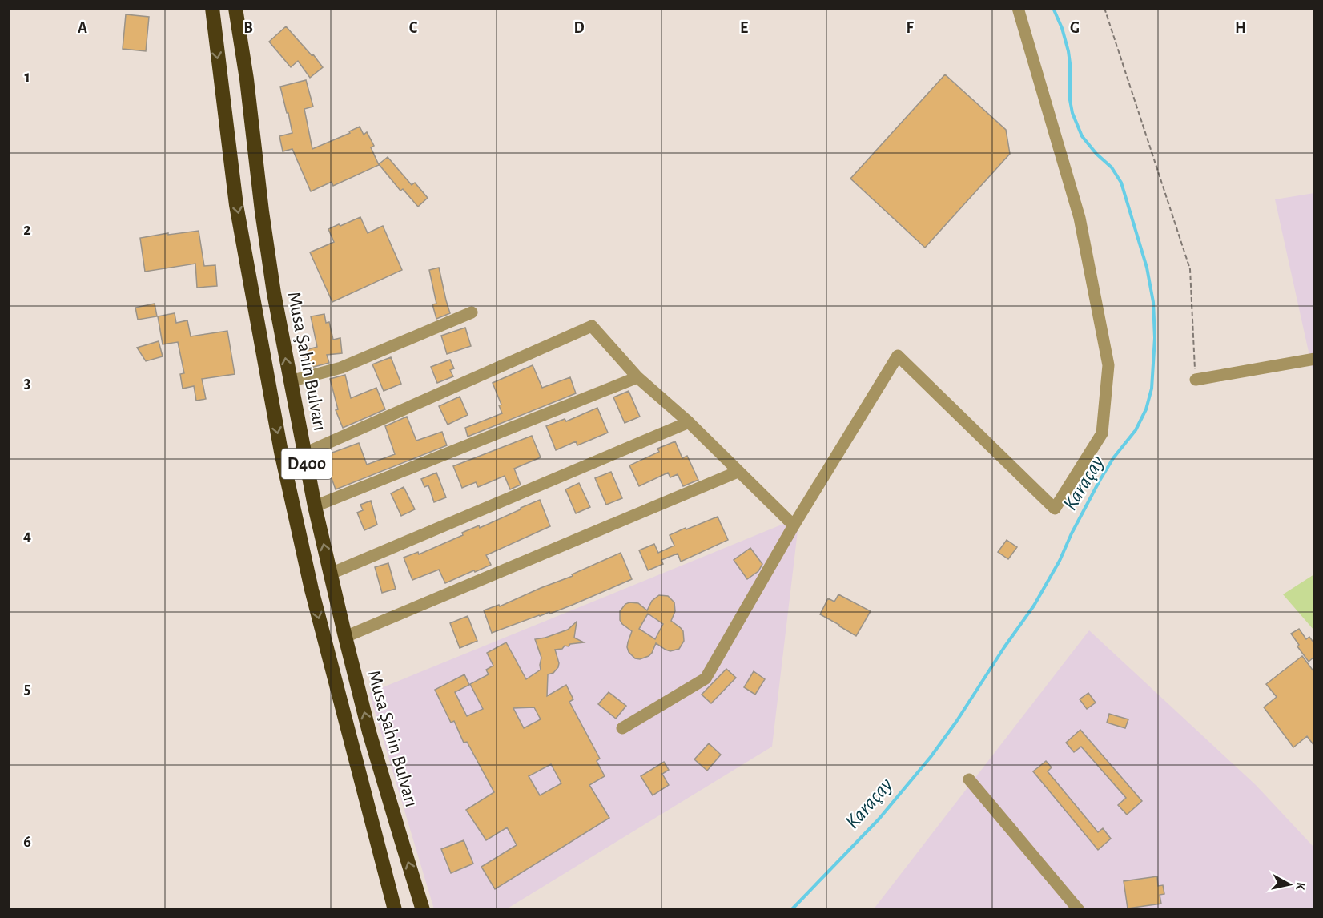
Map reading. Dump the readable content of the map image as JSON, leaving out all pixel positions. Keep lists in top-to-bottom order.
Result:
{
  "streets": {
    "highway": ["Musa Şahin Bulvarı", "D400"]
  },
  "water": ["Karaçay"],
  "north": "right",
  "grid": {
    "columns": [
      "A",
      "B",
      "C",
      "D",
      "E",
      "F",
      "G",
      "H"
    ],
    "rows": [
      "1",
      "2",
      "3",
      "4",
      "5",
      "6"
    ]
  }
}
